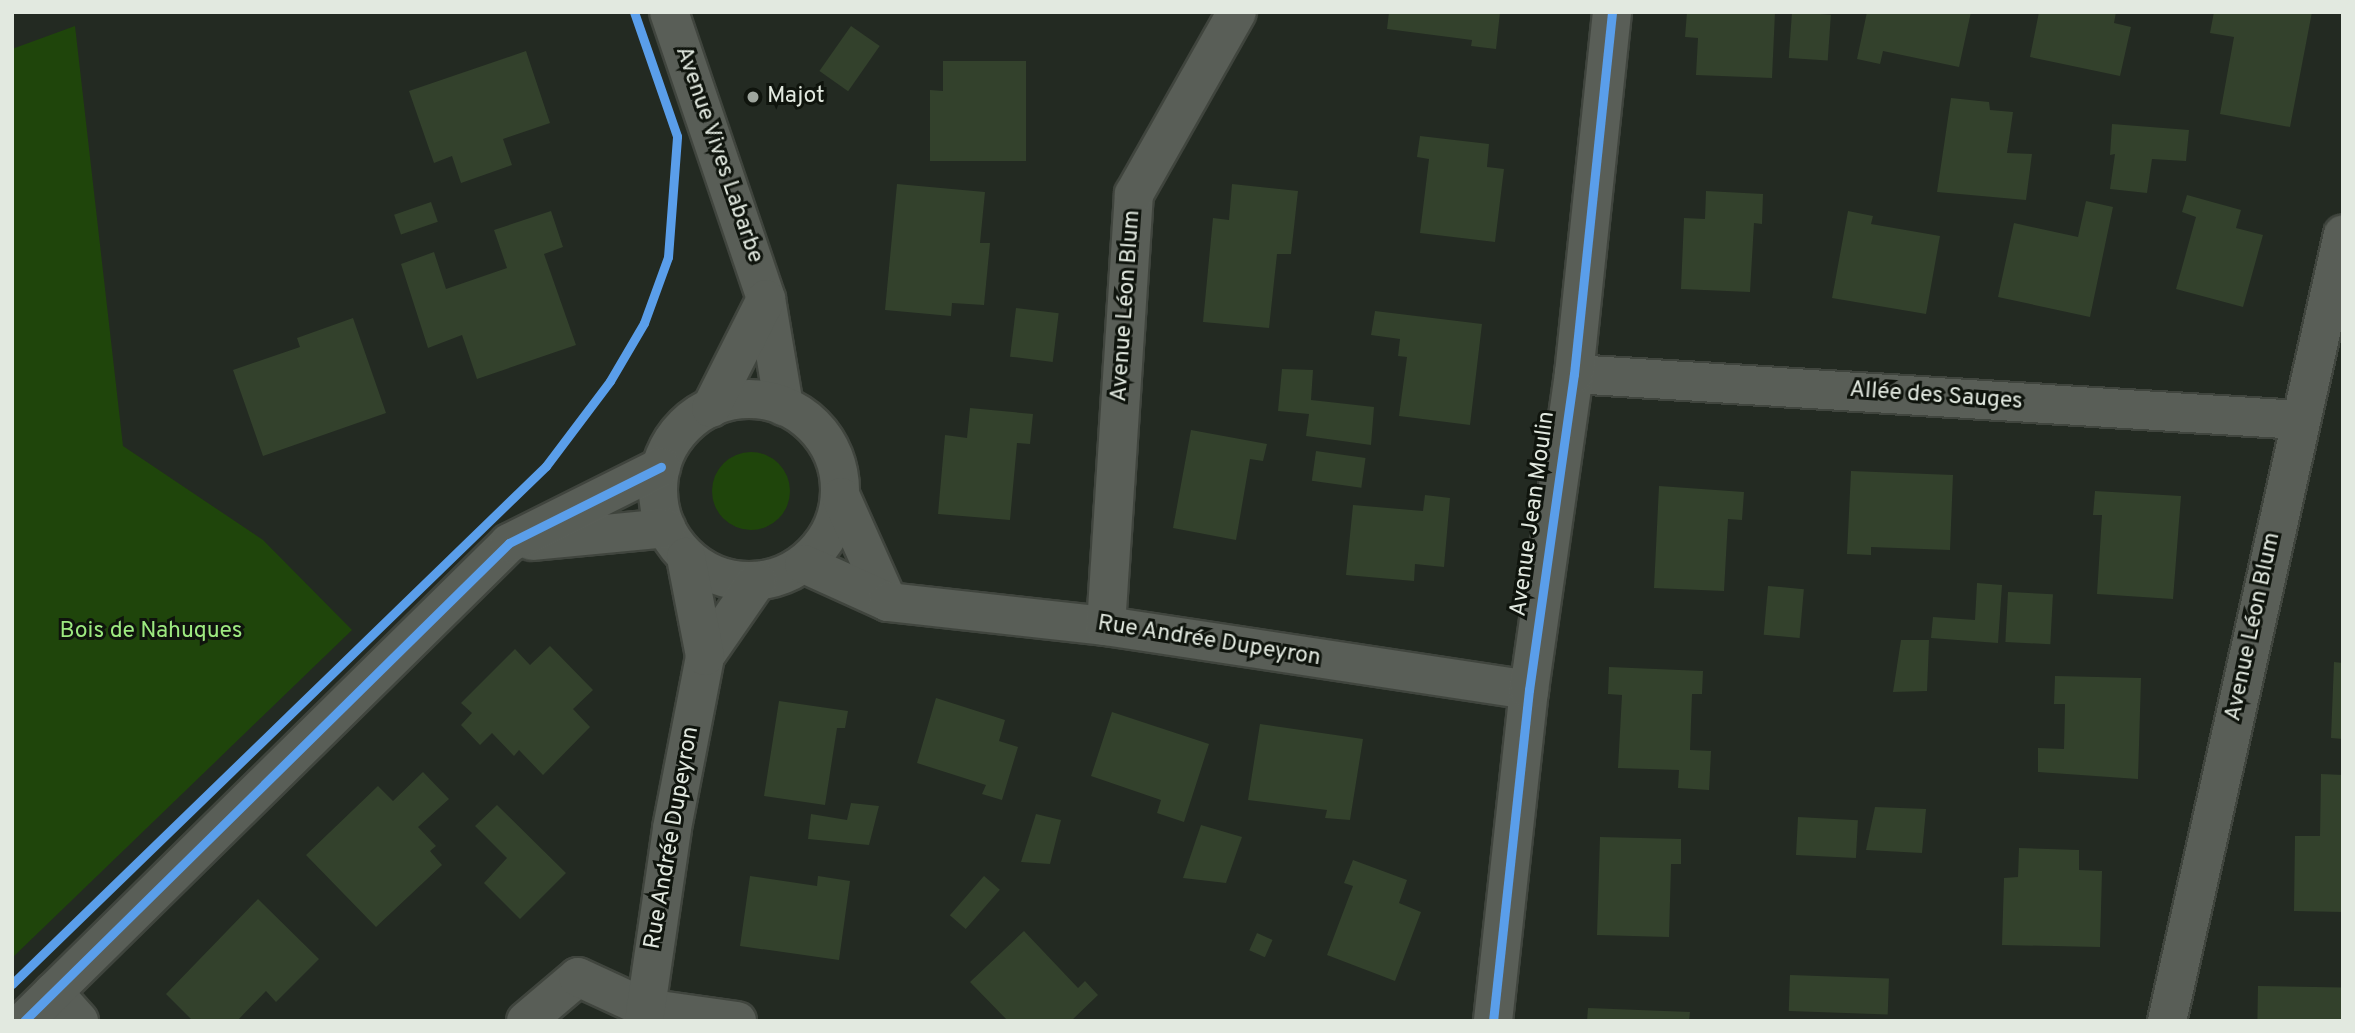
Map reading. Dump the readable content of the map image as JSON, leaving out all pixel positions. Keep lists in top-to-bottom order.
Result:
{
  "streets": {
    "street": [
      "Avenue Vives Labarbe",
      "Avenue Léon Blum",
      "Allée des Sauges",
      "Avenue Jean Moulin",
      "Rue Andrée Dupeyron"
    ]
  },
  "crossings": [
    ["Avenue Léon Blum", "Allée des Sauges"],
    ["Avenue Léon Blum", "Rue Andrée Dupeyron"],
    ["Allée des Sauges", "Avenue Jean Moulin"],
    ["Avenue Jean Moulin", "Rue Andrée Dupeyron"]
  ],
  "parks": ["Bois de Nahuques"],
  "places": ["Majot"]
}
